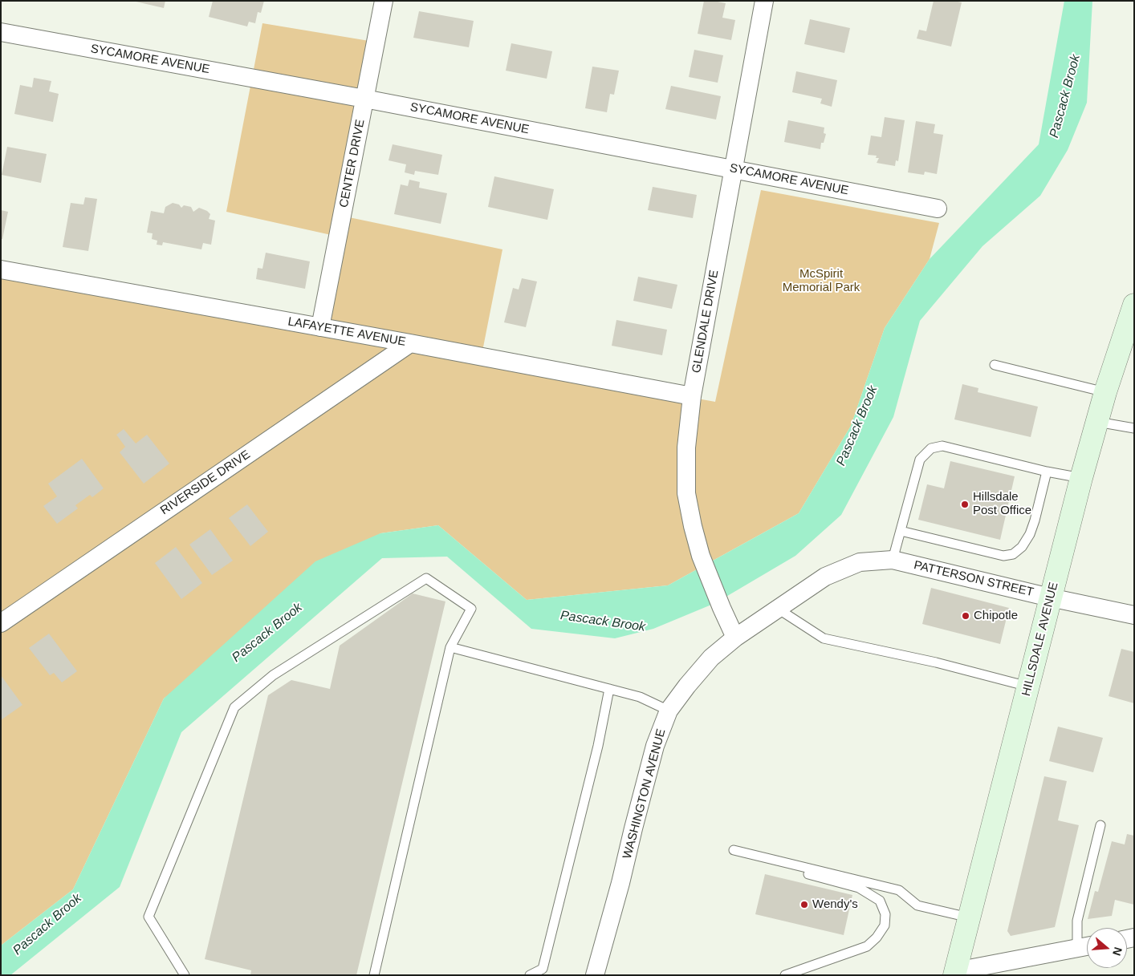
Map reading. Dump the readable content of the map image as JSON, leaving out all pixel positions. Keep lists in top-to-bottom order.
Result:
{
  "streets": {
    "street": [
      "SYCAMORE AVENUE",
      "CENTER DRIVE",
      "GLENDALE DRIVE",
      "LAFAYETTE AVENUE",
      "RIVERSIDE DRIVE",
      "PATTERSON STREET",
      "HILLSDALE AVENUE",
      "WASHINGTON AVENUE"
    ]
  },
  "crossings": [
    ["SYCAMORE AVENUE", "CENTER DRIVE"],
    ["SYCAMORE AVENUE", "GLENDALE DRIVE"],
    ["CENTER DRIVE", "LAFAYETTE AVENUE"],
    ["GLENDALE DRIVE", "LAFAYETTE AVENUE"],
    ["GLENDALE DRIVE", "WASHINGTON AVENUE"],
    ["LAFAYETTE AVENUE", "RIVERSIDE DRIVE"],
    ["PATTERSON STREET", "HILLSDALE AVENUE"],
    ["PATTERSON STREET", "WASHINGTON AVENUE"]
  ],
  "water": ["Pascack Brook"],
  "parks": ["McSpirit Memorial Park"],
  "places": ["Hillsdale Post Office", "Chipotle", "Wendy's"],
  "north": "right"
}
